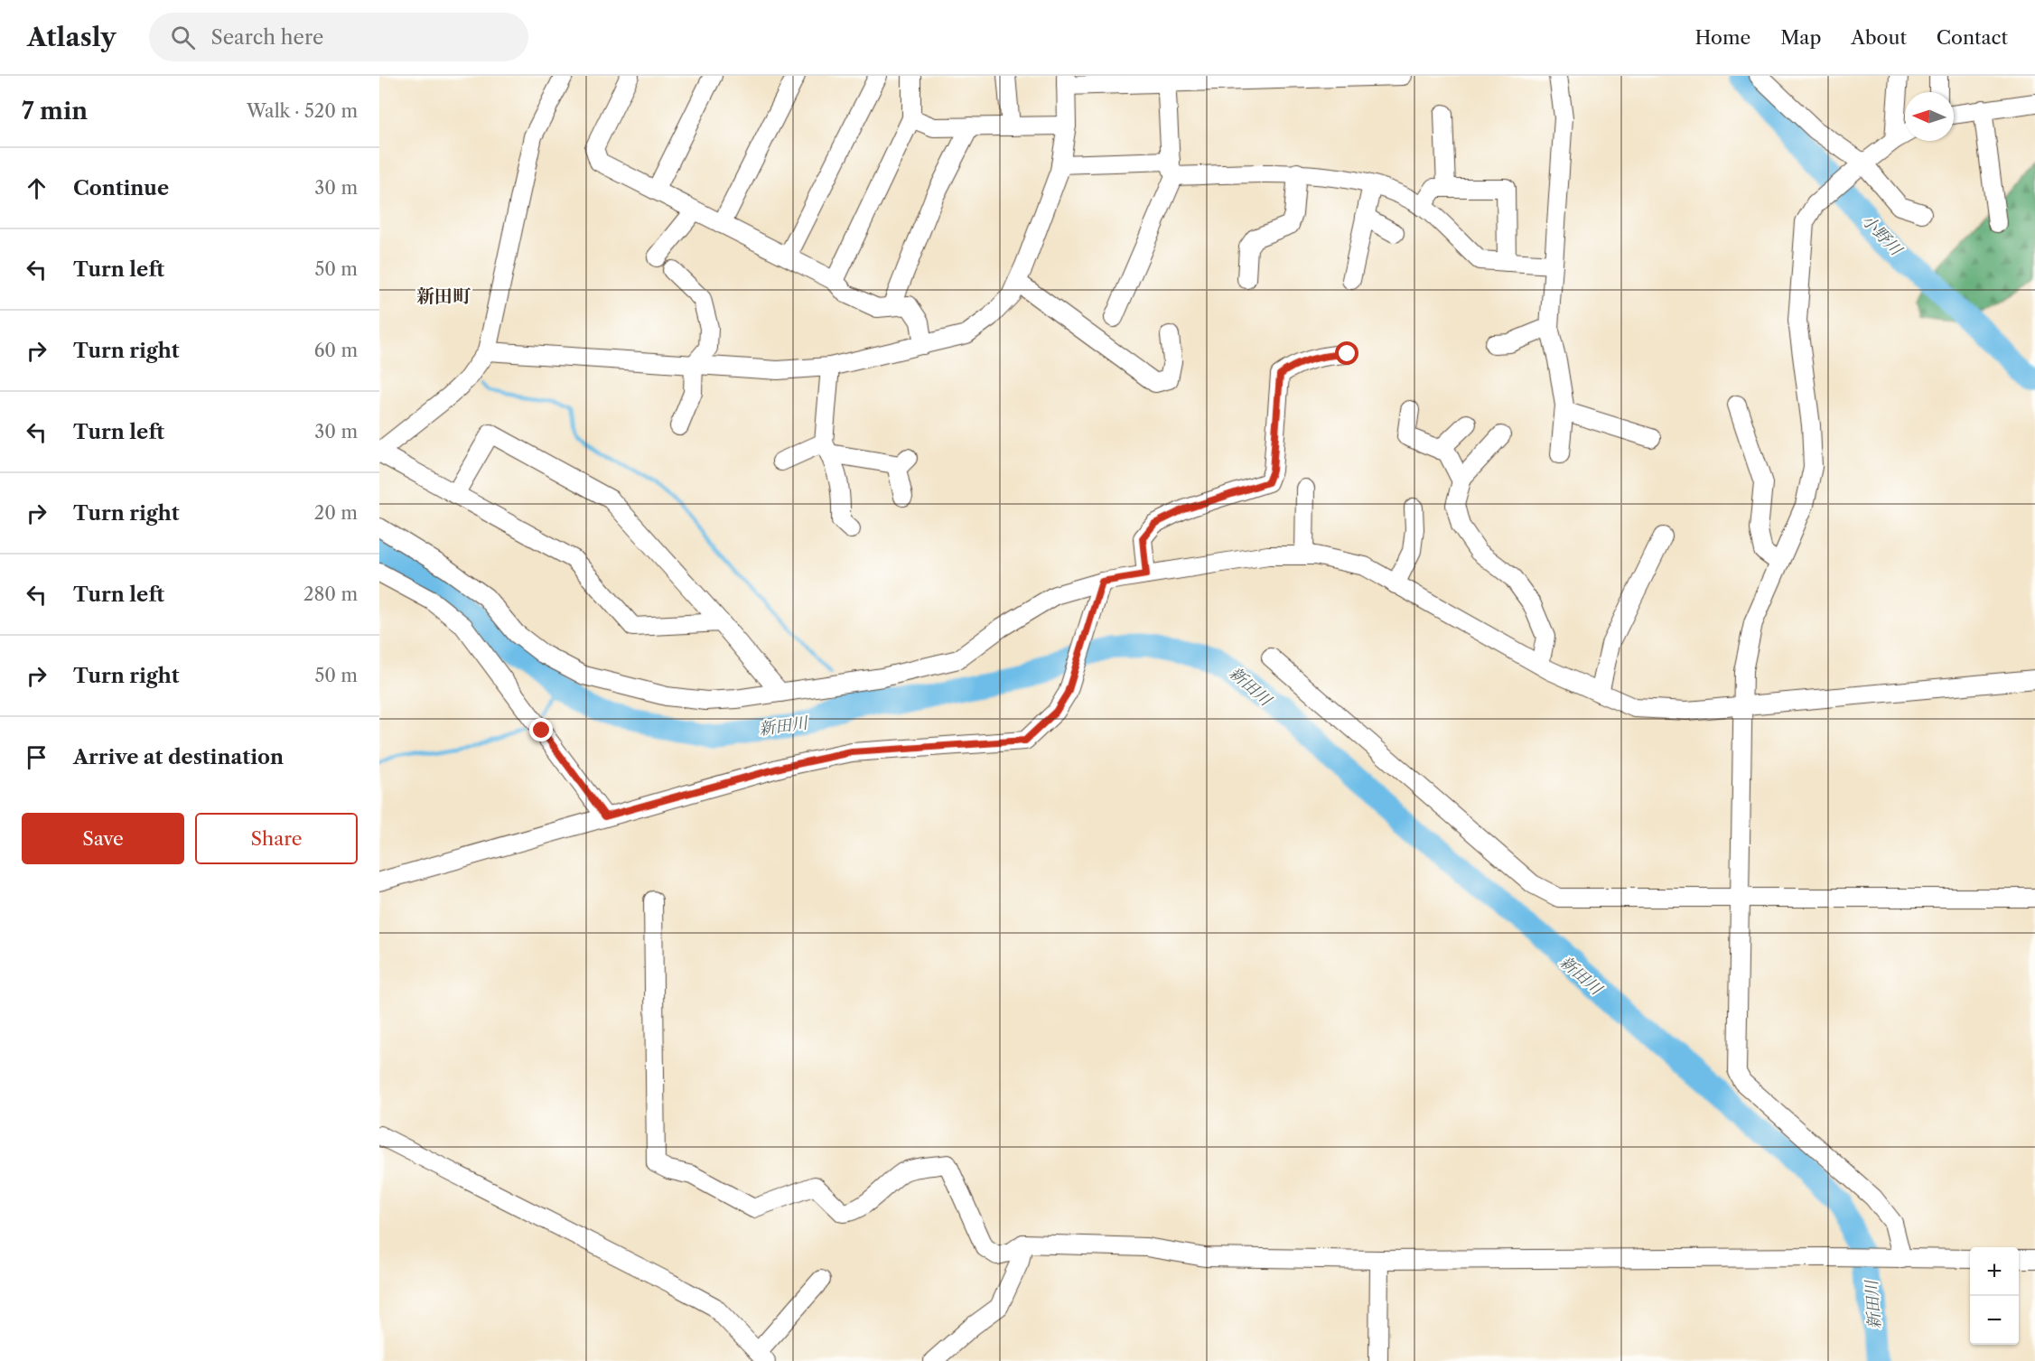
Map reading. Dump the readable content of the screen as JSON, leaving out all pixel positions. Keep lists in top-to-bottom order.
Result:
{
  "districts": ["新田町"],
  "water": ["小野川", "新田川"],
  "north": "left",
  "page": {
    "header": "Atlasly",
    "search": "Search here",
    "nav": [
      "Home",
      "Map",
      "About",
      "Contact"
    ],
    "heading": ["7 min", "Walk · 520 m"],
    "list": [
      ["Continue", "30 m"],
      ["Turn left", "50 m"],
      ["Turn right", "60 m"],
      ["Turn left", "30 m"],
      ["Turn right", "20 m"],
      ["Turn left", "280 m"],
      ["Turn right", "50 m"],
      "Arrive at destination"
    ],
    "buttons": ["Save", "Share"],
    "map_buttons": ["+", "−"]
  }
}
